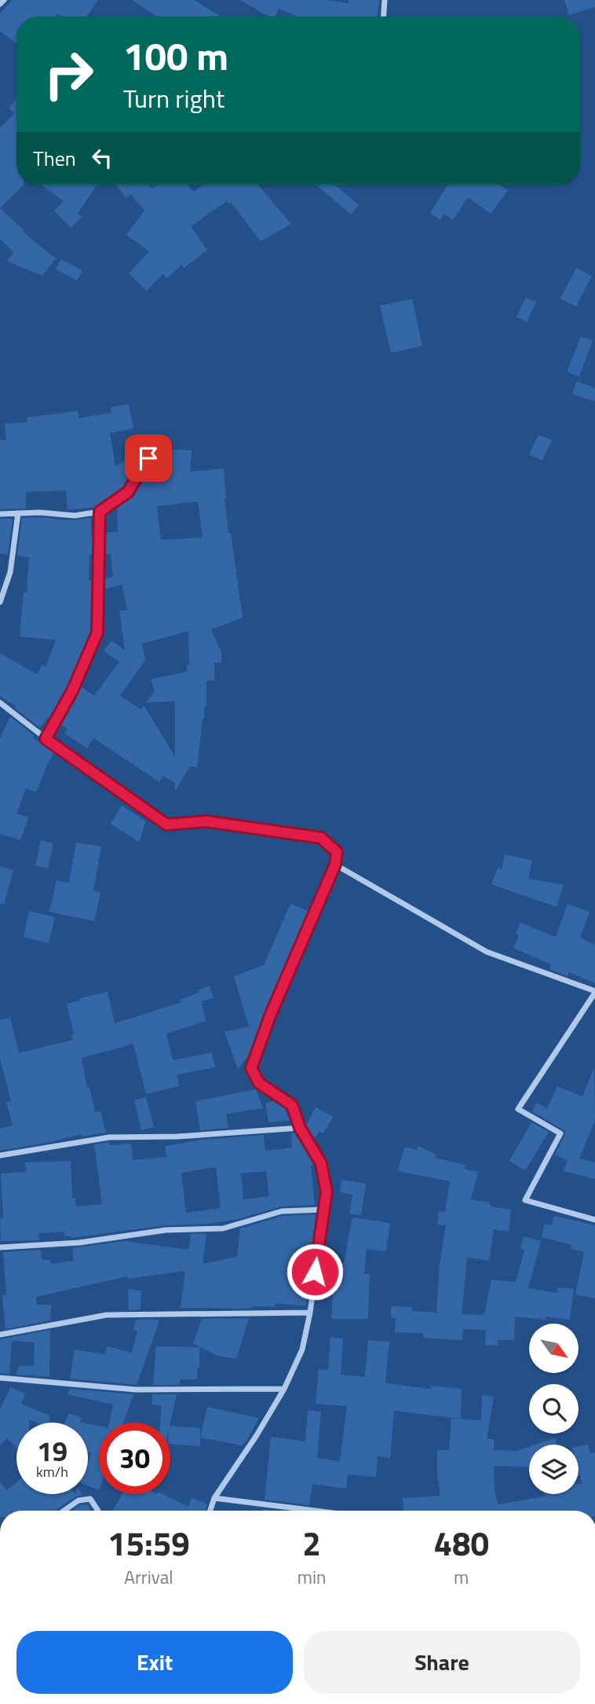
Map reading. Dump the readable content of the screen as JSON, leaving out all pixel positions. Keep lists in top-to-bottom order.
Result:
{
  "north": "bottom right",
  "page": {
    "turn": ["100 m", "Turn right"],
    "then": "Then",
    "speed": "19 km/h",
    "limit": "30",
    "eta": [
      "15:59",
      "Arrival",
      "2",
      "min",
      "480",
      "m"
    ],
    "buttons": ["Exit", "Share"]
  }
}
